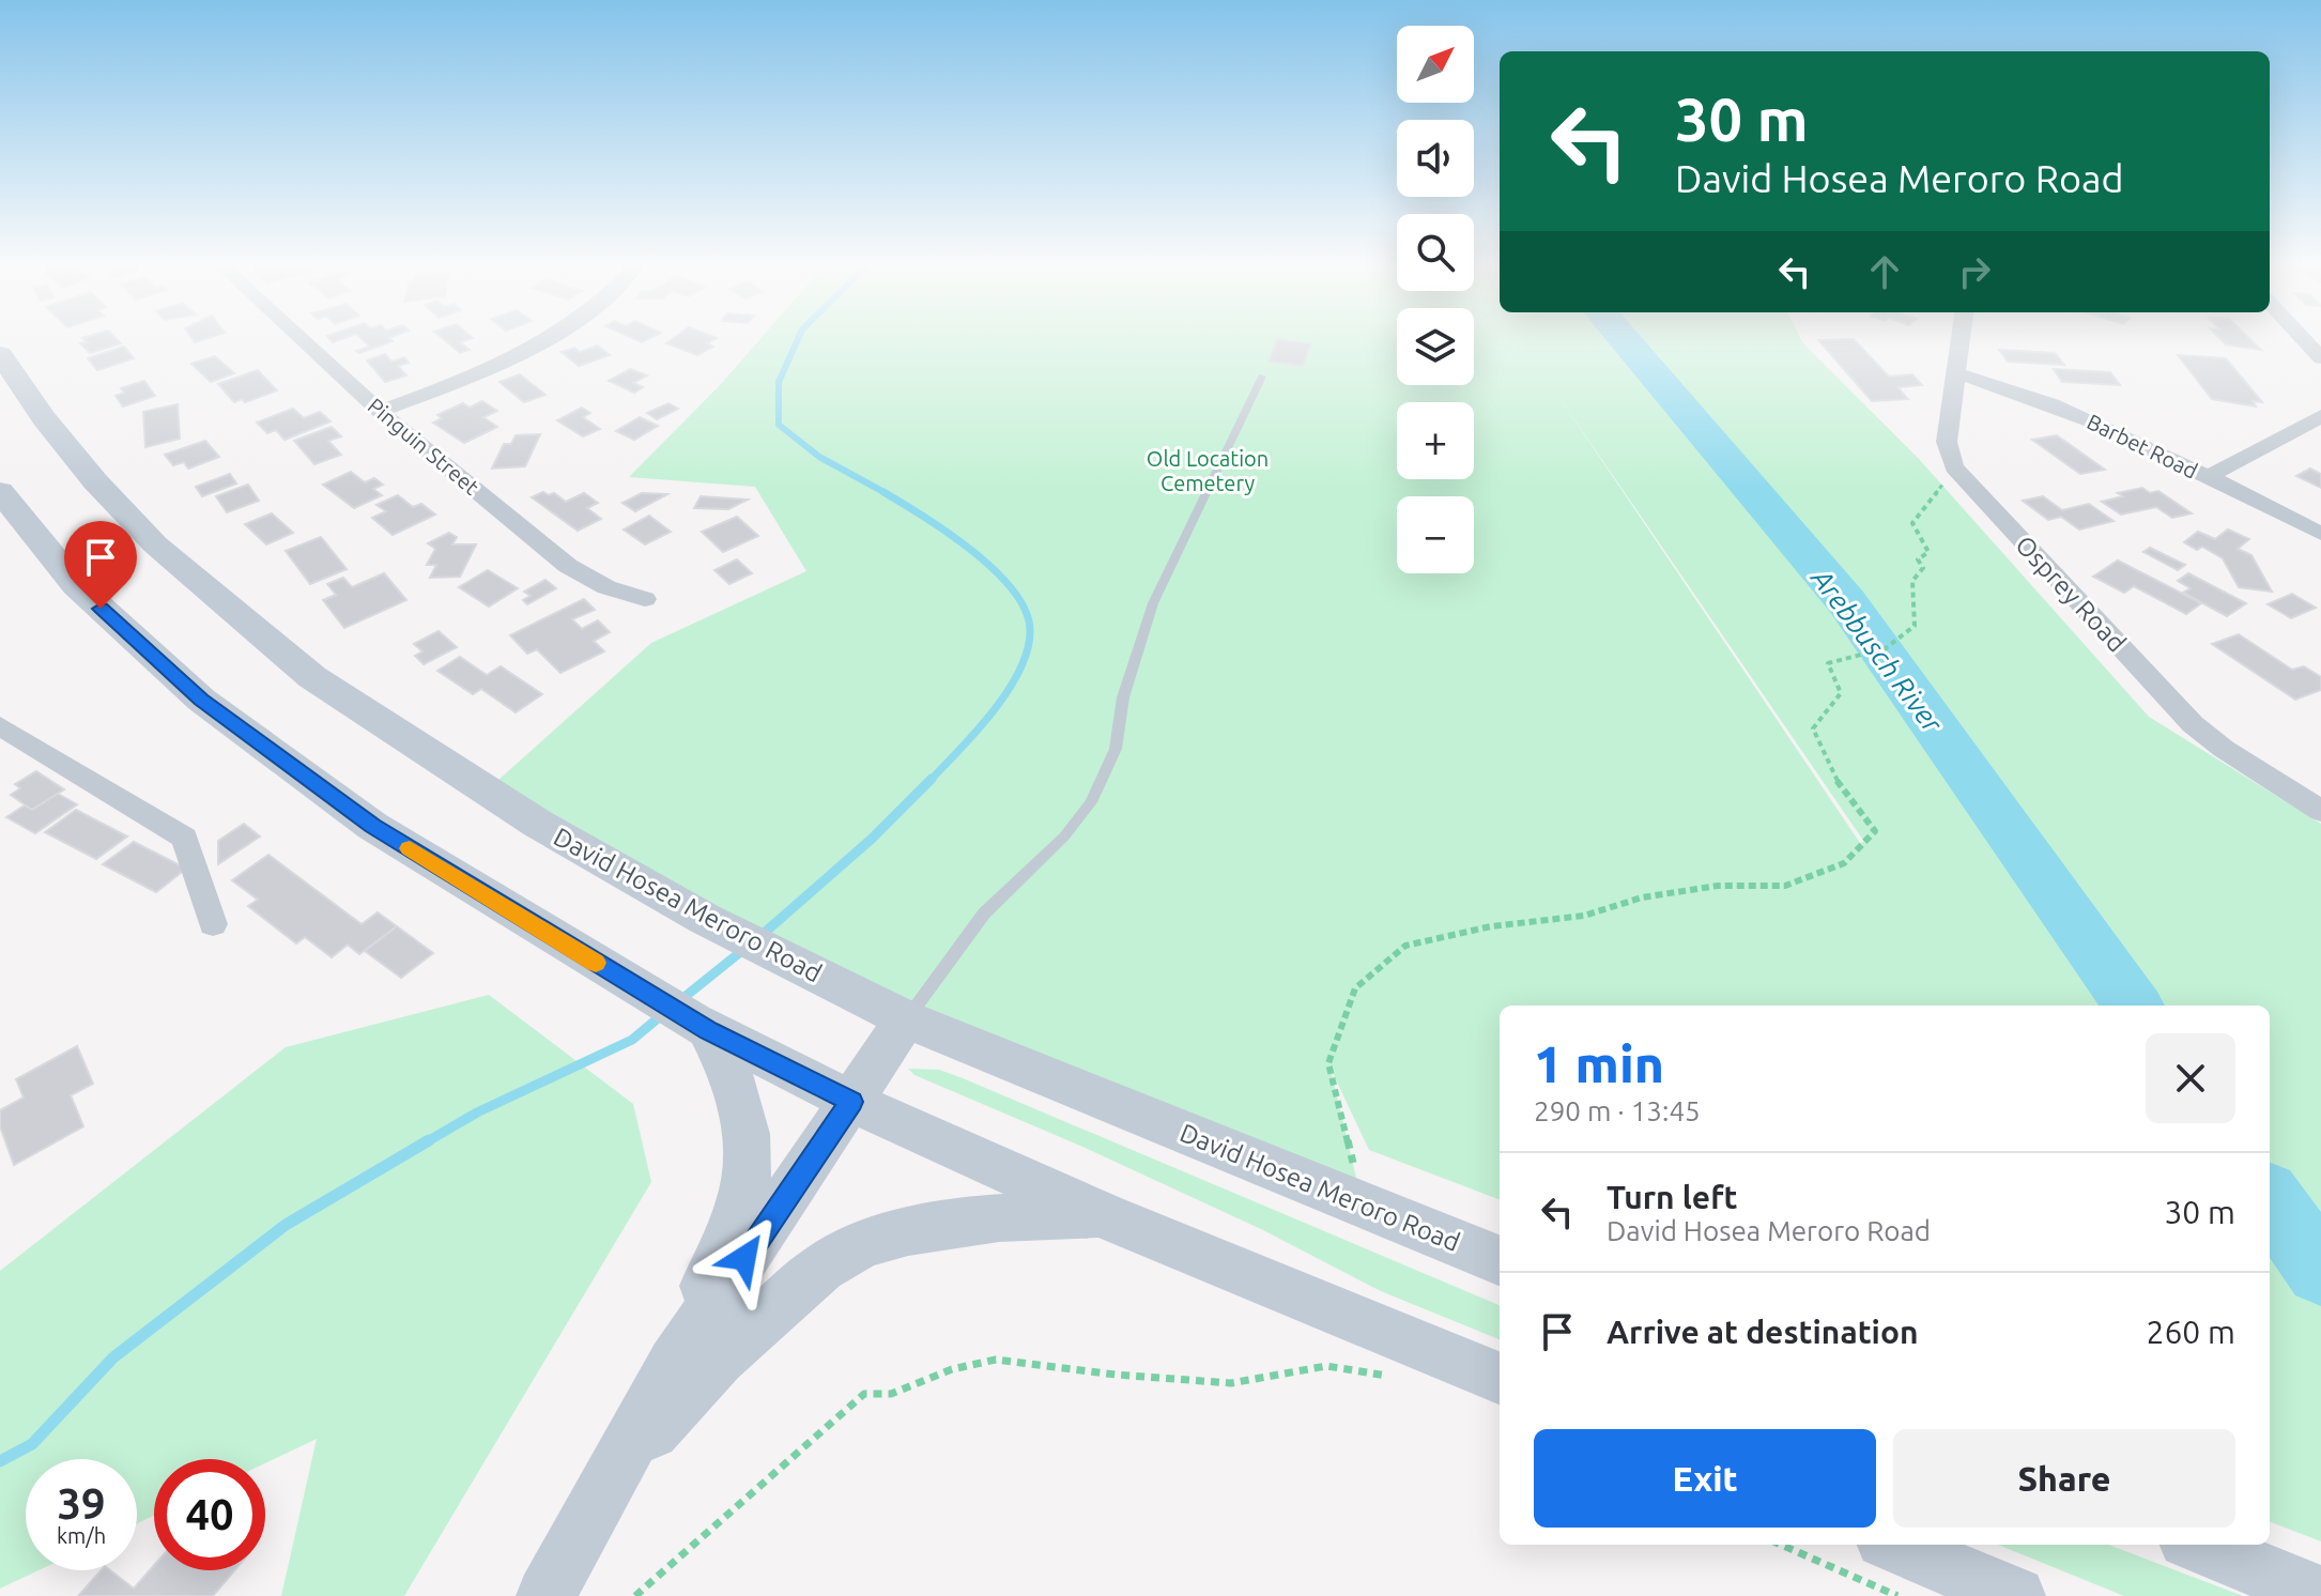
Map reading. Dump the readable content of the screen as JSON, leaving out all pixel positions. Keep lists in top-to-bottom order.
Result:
{
  "streets": {
    "main road": ["David Hosea Meroro Road"],
    "street": ["Pinguin Street", "Barbet Road", "Osprey Road"]
  },
  "water": ["Arebbusch River"],
  "parks": ["Old Location Cemetery"],
  "north": "top right",
  "page": {
    "map_buttons": ["+", "−"],
    "turn": ["30 m", "David Hosea Meroro Road"],
    "heading": ["1 min", "290 m · 13:45"],
    "list": [
      {
        "name": "Turn left",
        "note": "David Hosea Meroro Road",
        "value": "30 m"
      },
      {
        "name": "Arrive at destination",
        "value": "260 m"
      }
    ],
    "buttons": ["Exit", "Share"],
    "speed": "39 km/h",
    "limit": "40"
  }
}
